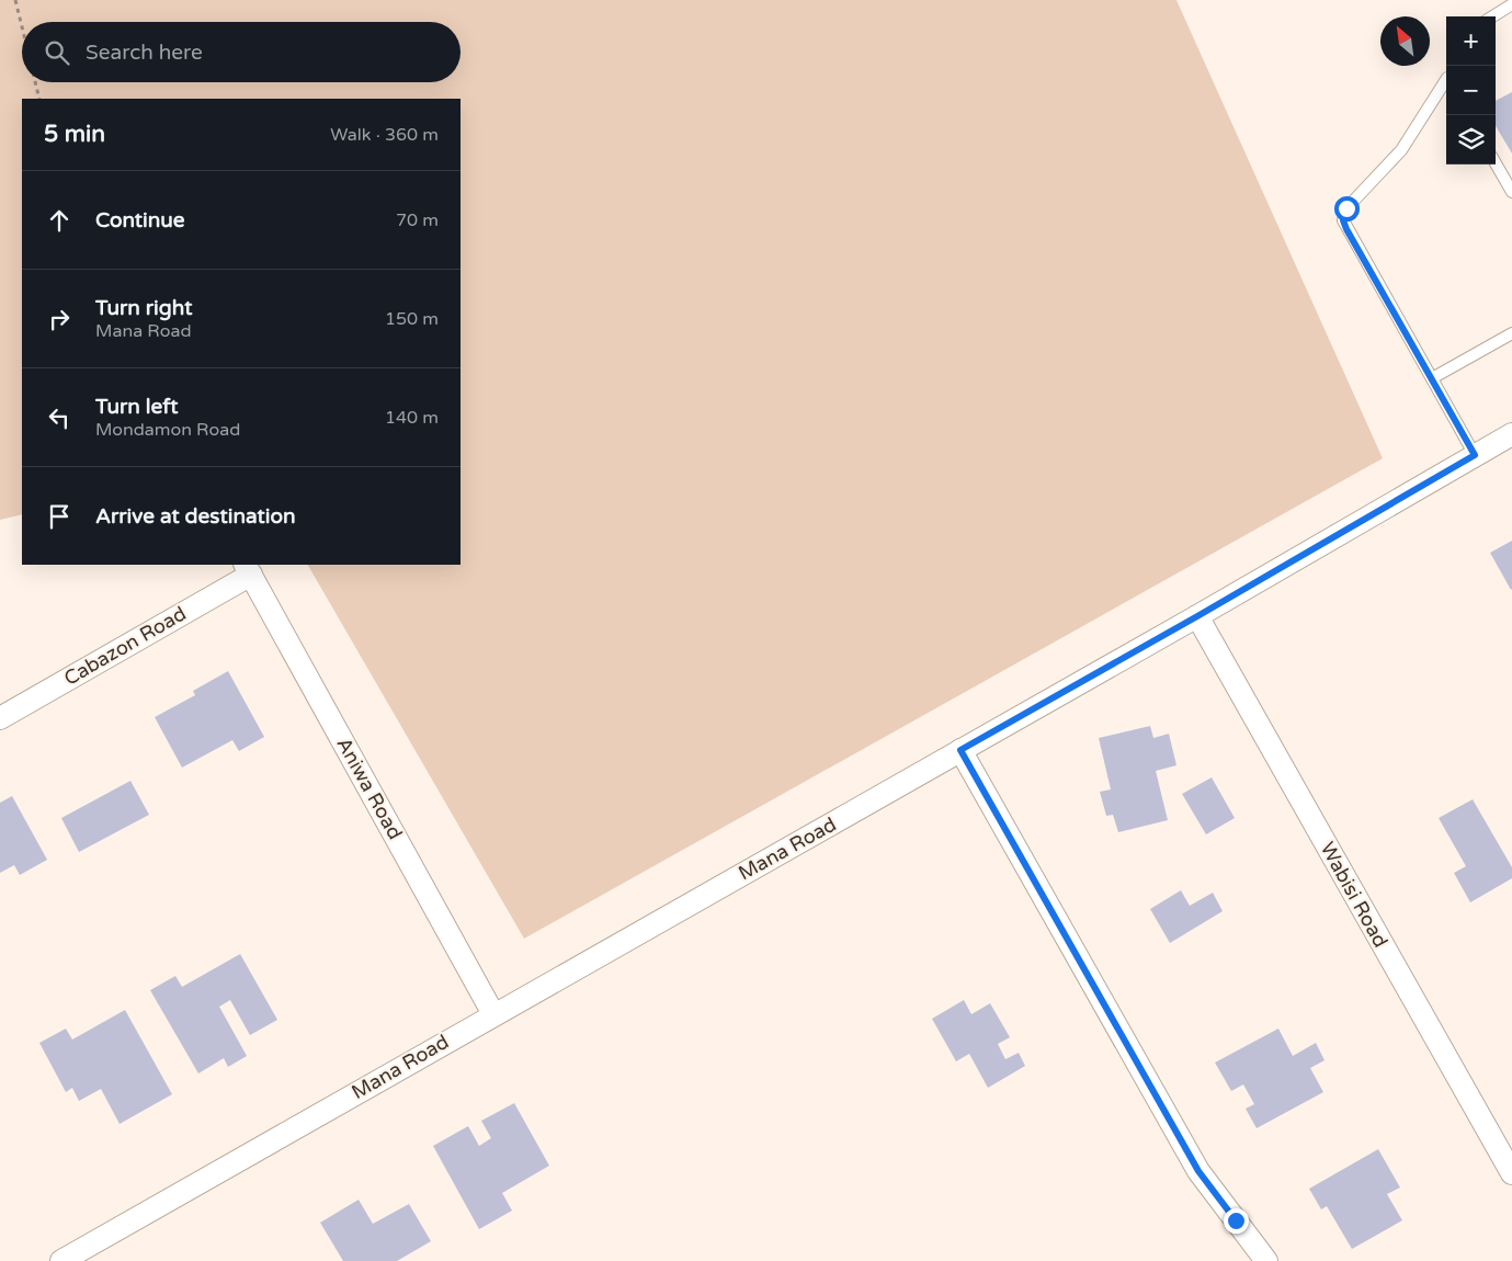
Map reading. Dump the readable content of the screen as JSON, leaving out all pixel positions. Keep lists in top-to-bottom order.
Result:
{
  "streets": {
    "street": [
      "Cabazon Road",
      "Aniwa Road",
      "Mana Road",
      "Wabisi Road"
    ]
  },
  "crossings": [
    ["Cabazon Road", "Aniwa Road"],
    ["Aniwa Road", "Mana Road"],
    ["Mana Road", "Wabisi Road"]
  ],
  "north": "top left",
  "page": {
    "map_buttons": ["+", "−"],
    "search": "Search here",
    "heading": ["5 min", "Walk · 360 m"],
    "list": [
      ["Continue", "70 m"],
      ["Turn right", "Mana Road", "150 m"],
      ["Turn left", "Mondamon Road", "140 m"],
      "Arrive at destination"
    ]
  }
}
